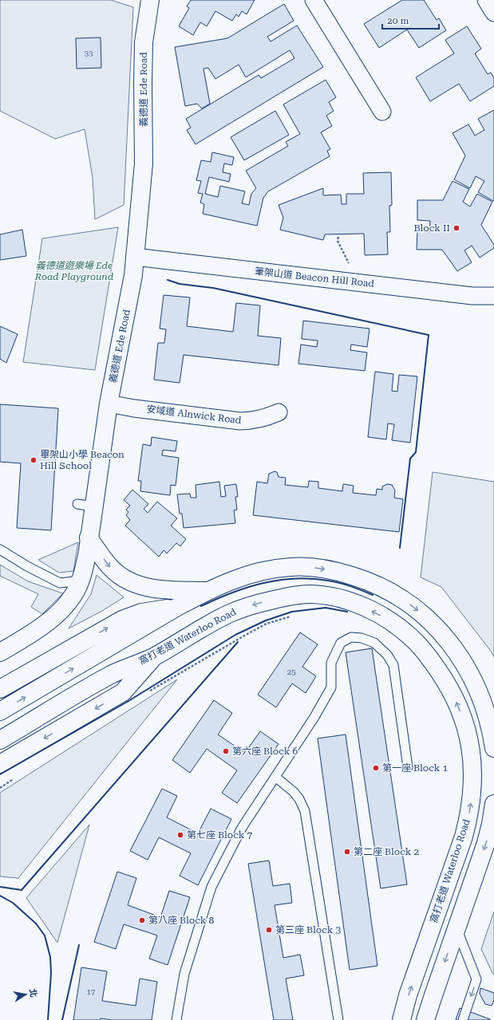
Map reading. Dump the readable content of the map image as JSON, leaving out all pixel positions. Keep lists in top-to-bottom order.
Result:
{
  "streets": {
    "main road": ["義德道 Ede Road", "窩打老道 Waterloo Road"],
    "street": ["筆架山道 Beacon Hill Road", "安域道 Alnwick Road"]
  },
  "crossings": [
    ["義德道 Ede Road", "筆架山道 Beacon Hill Road"],
    ["義德道 Ede Road", "安域道 Alnwick Road"]
  ],
  "parks": ["義德道遊樂場 Ede Road Playground"],
  "places": [
    "Block II",
    "畢架山小學 Beacon Hill School",
    "第六座 Block 6",
    "第一座 Block 1",
    "第七座 Block 7",
    "第二座 Block 2",
    "第八座 Block 8",
    "第三座 Block 3"
  ],
  "house_numbers": ["33", "25", "17"],
  "scale_bar": "20 m",
  "north": "right"
}
